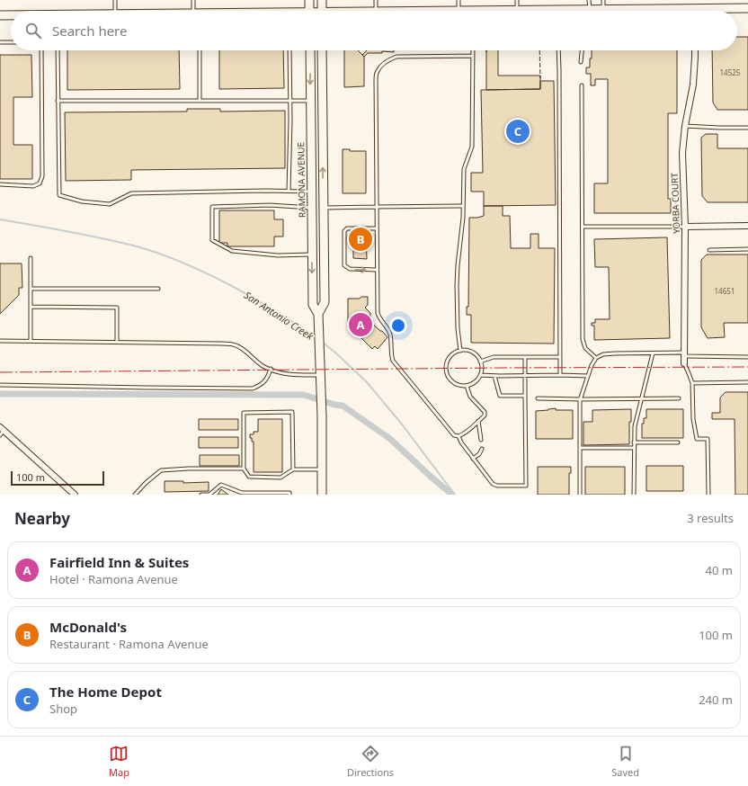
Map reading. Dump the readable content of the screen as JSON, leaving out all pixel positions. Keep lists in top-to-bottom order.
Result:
{
  "streets": {
    "main road": ["RAMONA AVENUE"],
    "street": ["YORBA COURT"]
  },
  "water": ["San Antonio Creek"],
  "house_numbers": ["14525", "14651"],
  "scale_bar": "100 m",
  "page": {
    "search": "Search here",
    "pins": ["C", "B", "A"],
    "scale": "100 m",
    "heading": ["Nearby", "3 results"],
    "list": [
      {
        "mark": "A",
        "name": "Fairfield Inn & Suites",
        "note": "Hotel · Ramona Avenue",
        "value": "40 m"
      },
      {
        "mark": "B",
        "name": "McDonald's",
        "note": "Restaurant · Ramona Avenue",
        "value": "100 m"
      },
      {
        "mark": "C",
        "name": "The Home Depot",
        "note": "Shop",
        "value": "240 m"
      }
    ],
    "nav": ["Map", "Directions", "Saved"]
  }
}
